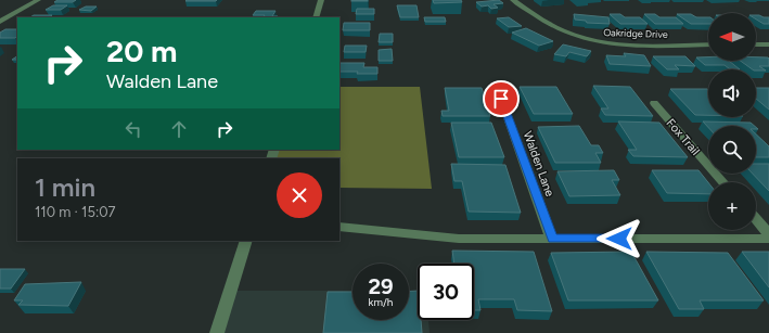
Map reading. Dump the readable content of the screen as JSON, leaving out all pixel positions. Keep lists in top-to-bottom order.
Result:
{
  "streets": {
    "street": ["Oakridge Drive", "Fox Trail", "Walden Lane"]
  },
  "north": "left",
  "page": {
    "map_buttons": "+",
    "turn": ["20 m", "Walden Lane"],
    "heading": ["1 min", "110 m · 15:07"],
    "speed": "29 km/h",
    "limit": "30"
  }
}
